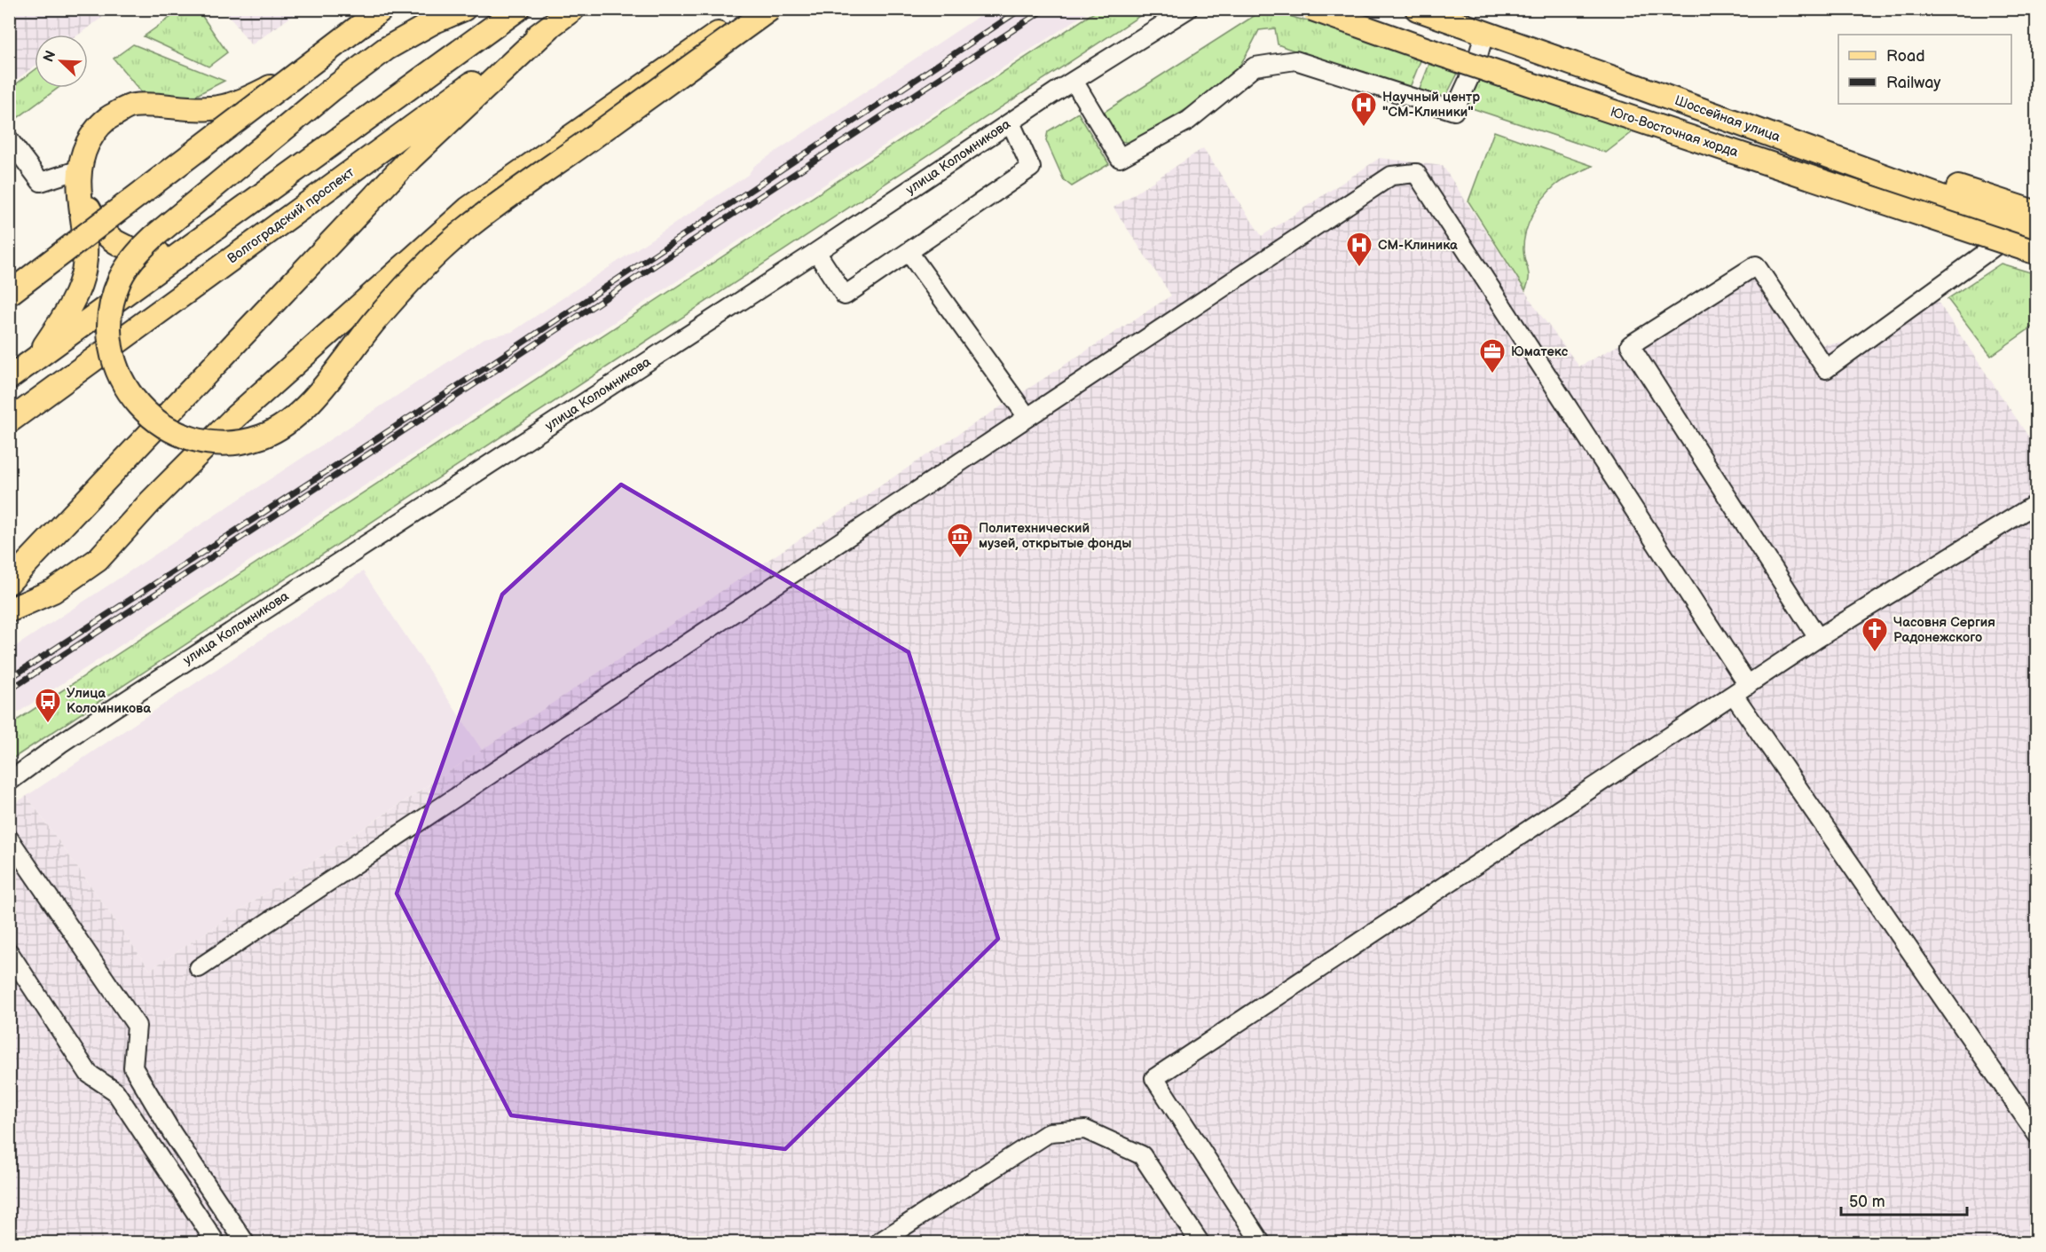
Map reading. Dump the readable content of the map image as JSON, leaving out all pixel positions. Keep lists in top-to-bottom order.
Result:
{
  "streets": {
    "main road": ["Шоссейная улица", "Юго-Восточная хорда", "Волгоградский проспект"],
    "street": ["улица Коломникова"]
  },
  "places": {
    "hospital": ["Научный центр \"СМ-Клиники\"", "СМ-Клиника"],
    "office": ["Юматекс"],
    "museum": ["Политехнический музей, открытые фонды"],
    "church": ["Часовня Сергия Радонежского"],
    "bus stop": ["Улица Коломникова"]
  },
  "legend": ["Road", "Railway"],
  "scale_bar": "50 m",
  "north": "top left"
}
